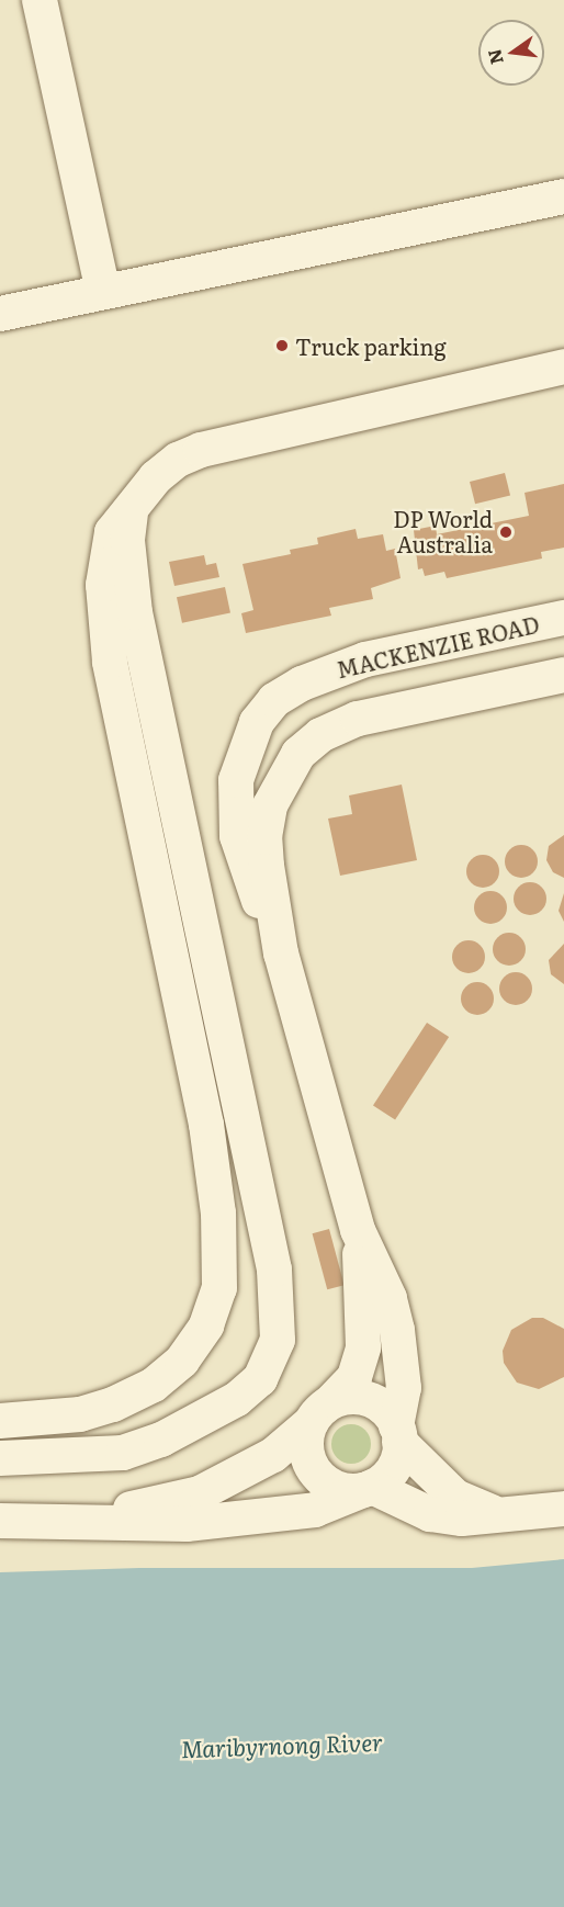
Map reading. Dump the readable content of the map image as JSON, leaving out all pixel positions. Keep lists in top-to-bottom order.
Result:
{
  "streets": {
    "lane": ["MACKENZIE ROAD"]
  },
  "water": ["Maribyrnong River"],
  "places": ["Truck parking", "DP World Australia"],
  "north": "left"
}
